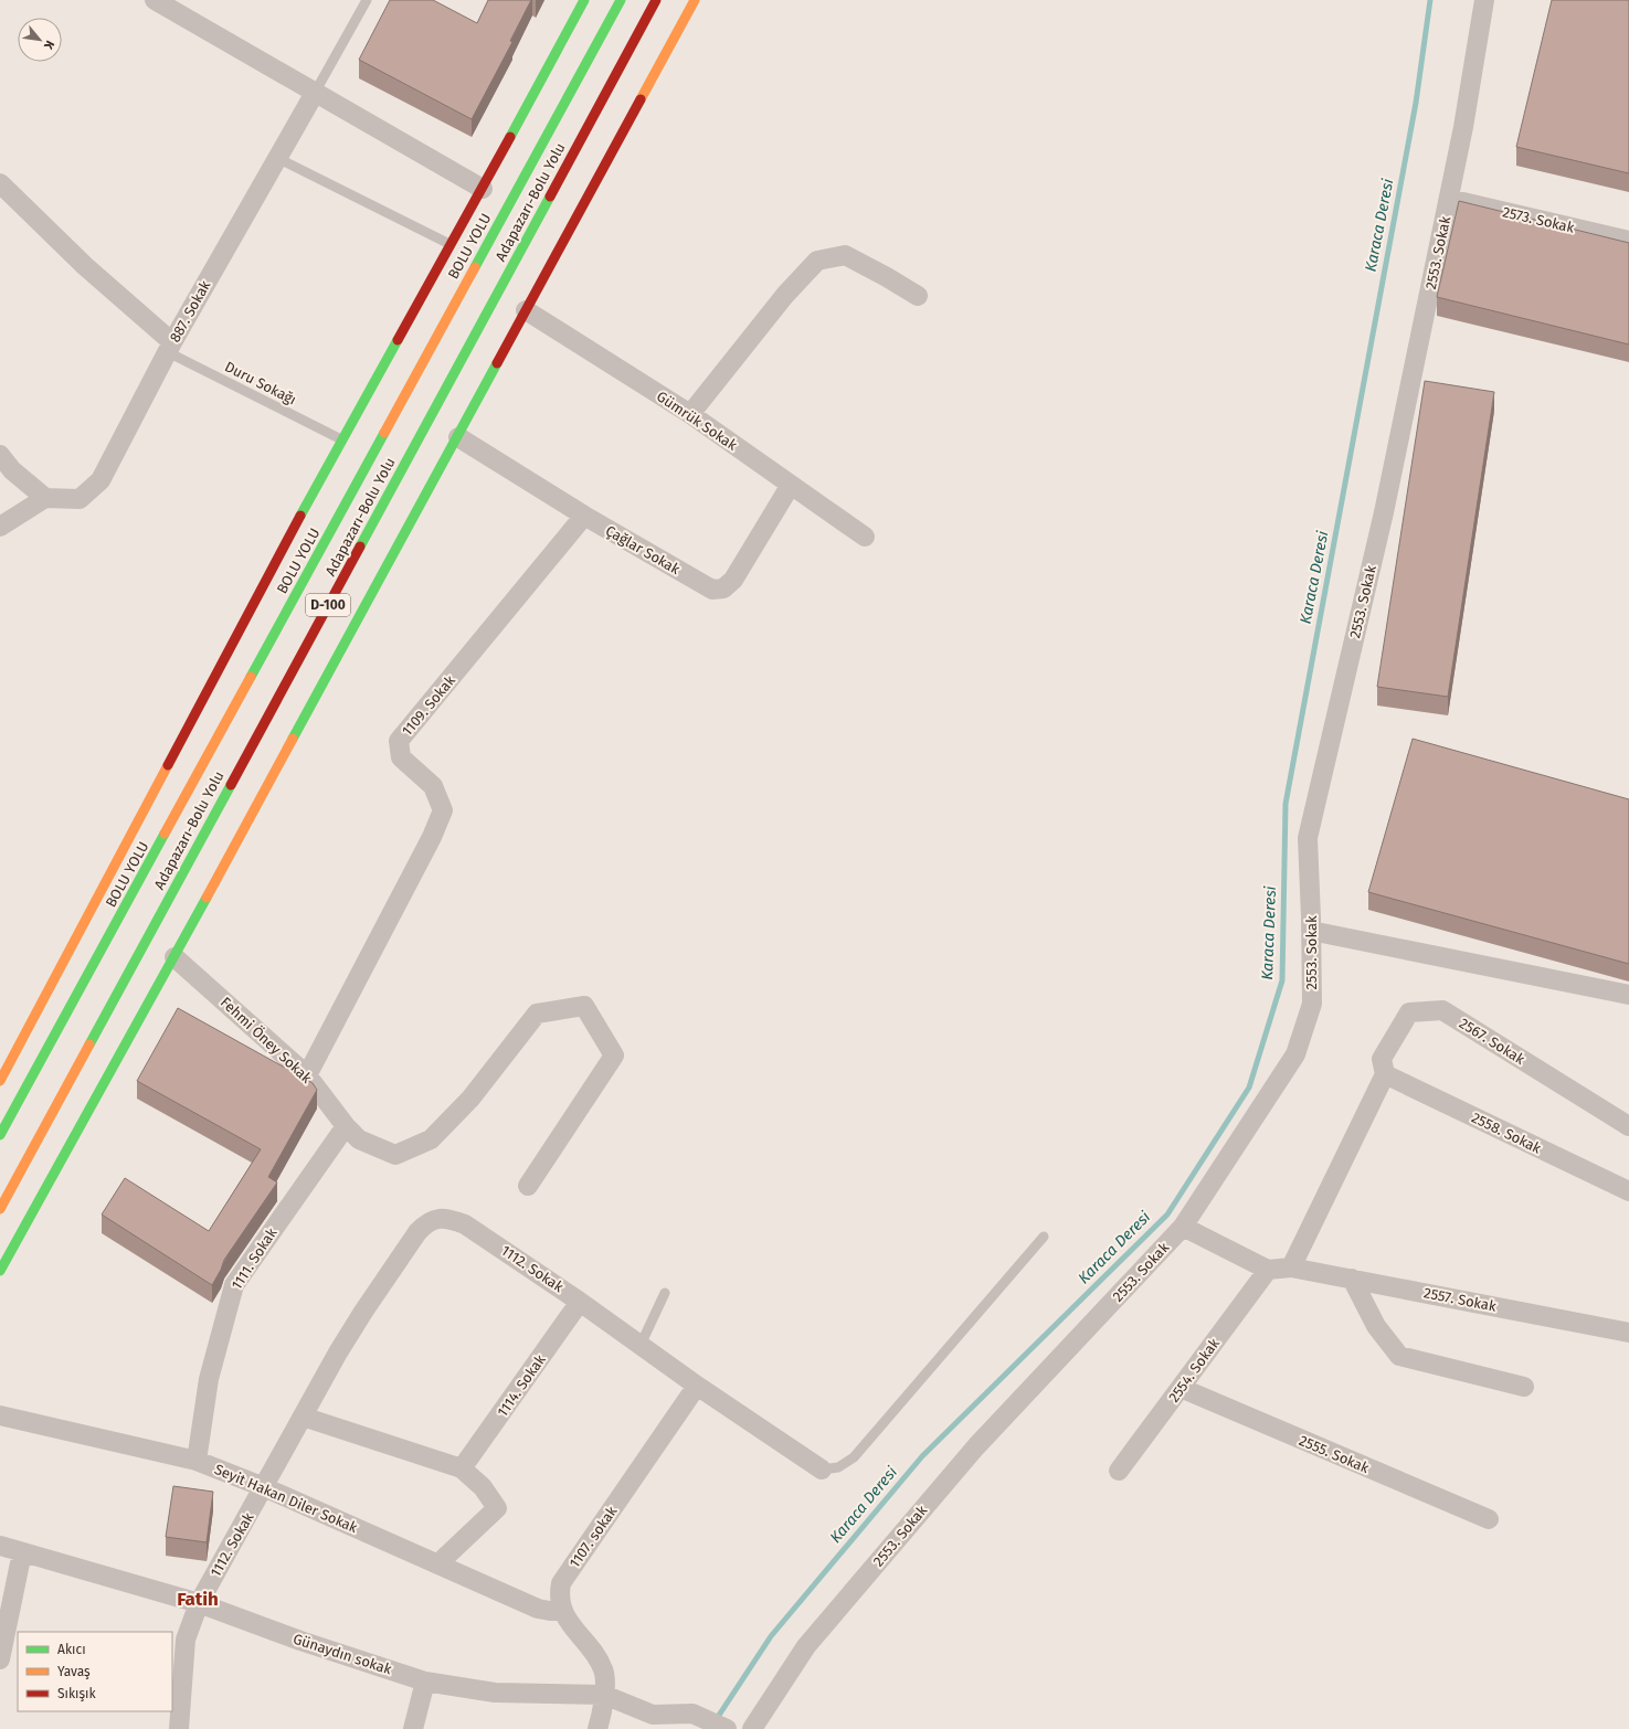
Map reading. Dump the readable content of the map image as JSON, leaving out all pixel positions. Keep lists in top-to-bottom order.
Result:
{
  "streets": {
    "highway": ["Adapazarı-Bolu Yolu", "BOLU YOLU", "D-100"],
    "street": [
      "2573. Sokak",
      "2553. Sokak",
      "887. Sokak",
      "Gümrük Sokak",
      "Çağlar Sokak",
      "1109. Sokak",
      "Fehmi Öney Sokak",
      "2567. Sokak",
      "2558. Sokak",
      "1111. Sokak",
      "1112. Sokak",
      "2557. Sokak",
      "2554. Sokak",
      "1114. Sokak",
      "2555. Sokak",
      "Seyit Hakan Diler Sokak",
      "1107. sokak",
      "Günaydın sokak"
    ],
    "lane": ["Duru Sokağı"]
  },
  "crossings": [
    ["2573. Sokak", "2553. Sokak"],
    ["887. Sokak", "Duru Sokağı"],
    ["Gümrük Sokak", "Çağlar Sokak"],
    ["Çağlar Sokak", "1109. Sokak"],
    ["1109. Sokak", "Fehmi Öney Sokak"],
    ["Fehmi Öney Sokak", "1111. Sokak"],
    ["2567. Sokak", "2558. Sokak"],
    ["1111. Sokak", "Seyit Hakan Diler Sokak"],
    ["1112. Sokak", "1114. Sokak"],
    ["1112. Sokak", "Seyit Hakan Diler Sokak"],
    ["1112. Sokak", "1107. sokak"],
    ["1112. Sokak", "Günaydın sokak"],
    ["2554. Sokak", "2555. Sokak"],
    ["Seyit Hakan Diler Sokak", "1107. sokak"],
    ["1107. sokak", "Günaydın sokak"]
  ],
  "districts": ["Fatih"],
  "water": ["Karaca Deresi"],
  "legend": ["Akıcı", "Yavaş", "Sıkışık"],
  "north": "bottom right"
}
